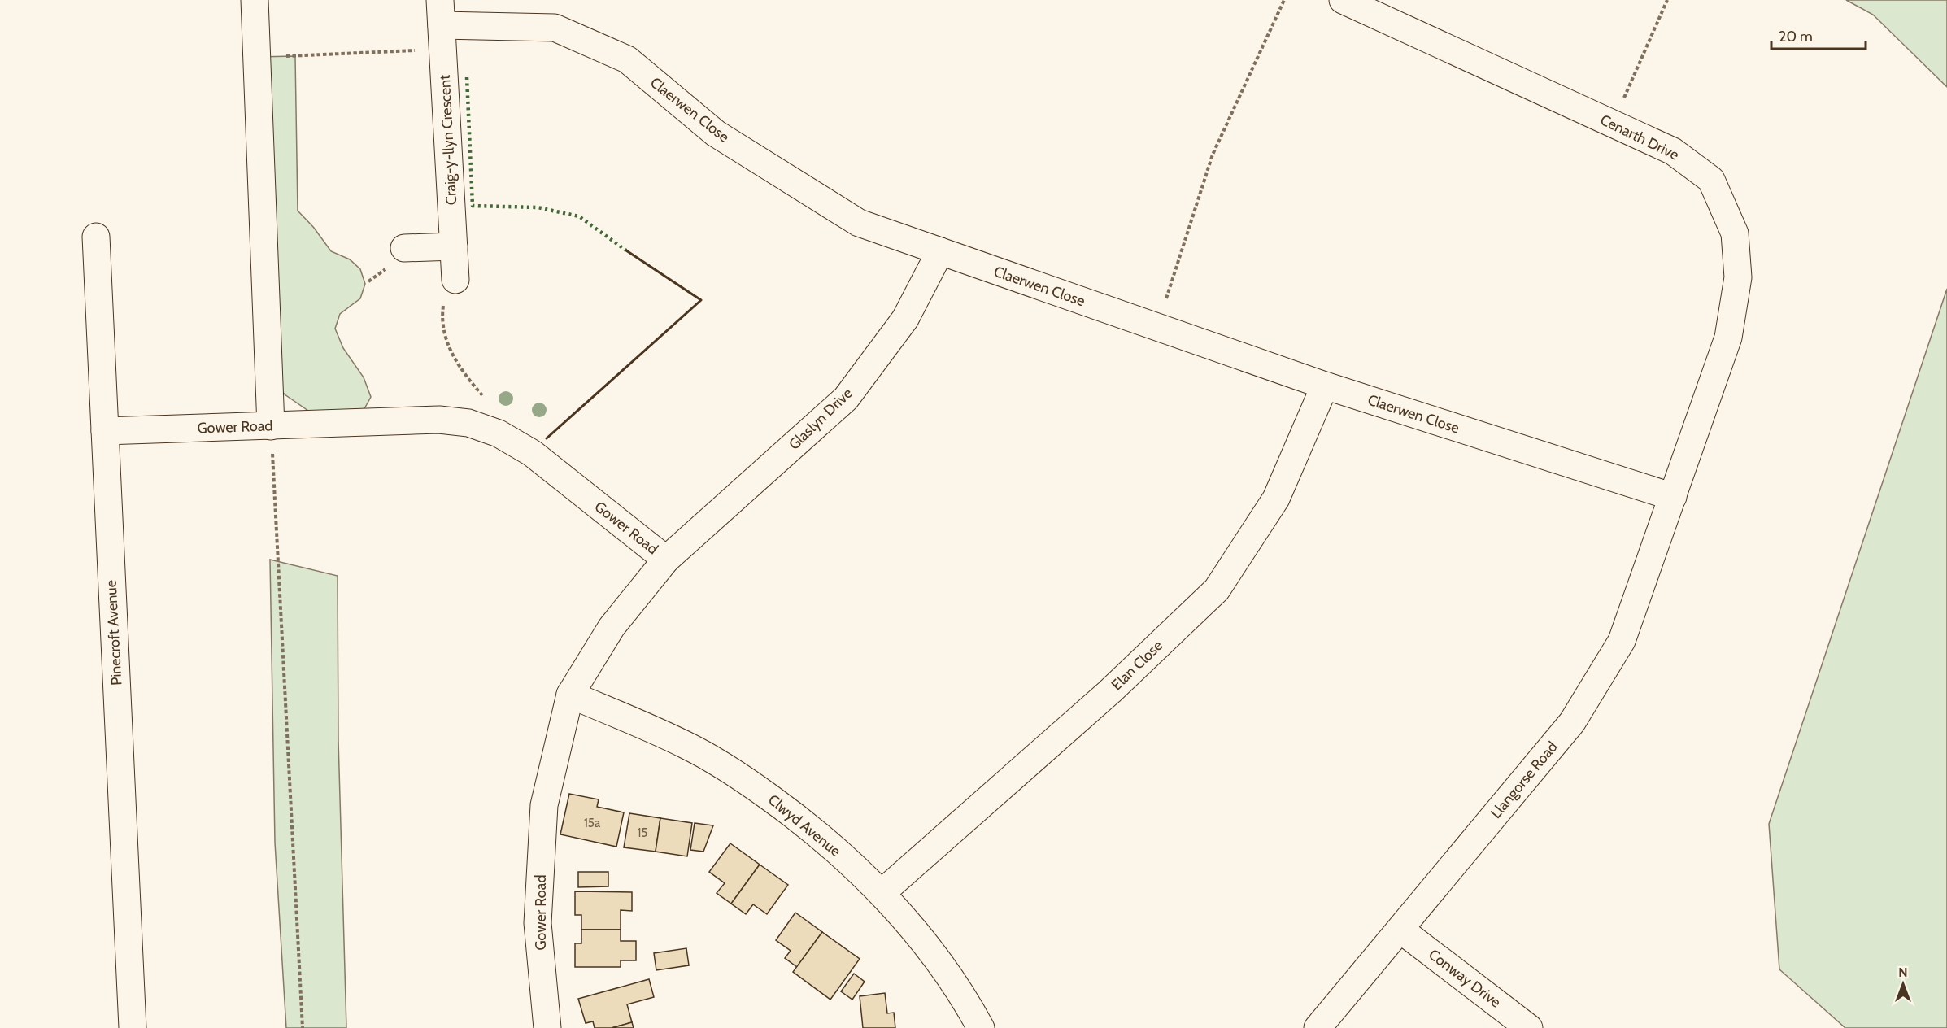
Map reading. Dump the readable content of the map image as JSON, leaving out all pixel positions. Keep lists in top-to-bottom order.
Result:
{
  "streets": {
    "street": [
      "Claerwen Close",
      "Cenarth Drive",
      "Craig-y-llyn Crescent",
      "Glaslyn Drive",
      "Gower Road",
      "Pinecroft Avenue",
      "Elan Close",
      "Llangorse Road",
      "Clwyd Avenue",
      "Conway Drive"
    ]
  },
  "crossings": [
    ["Claerwen Close", "Cenarth Drive"],
    ["Claerwen Close", "Craig-y-llyn Crescent"],
    ["Claerwen Close", "Glaslyn Drive"],
    ["Claerwen Close", "Elan Close"],
    ["Claerwen Close", "Llangorse Road"],
    ["Cenarth Drive", "Llangorse Road"],
    ["Glaslyn Drive", "Gower Road"],
    ["Gower Road", "Pinecroft Avenue"],
    ["Gower Road", "Clwyd Avenue"],
    ["Elan Close", "Clwyd Avenue"],
    ["Llangorse Road", "Conway Drive"]
  ],
  "house_numbers": ["15a", "15"],
  "scale_bar": "20 m",
  "north": "top"
}
